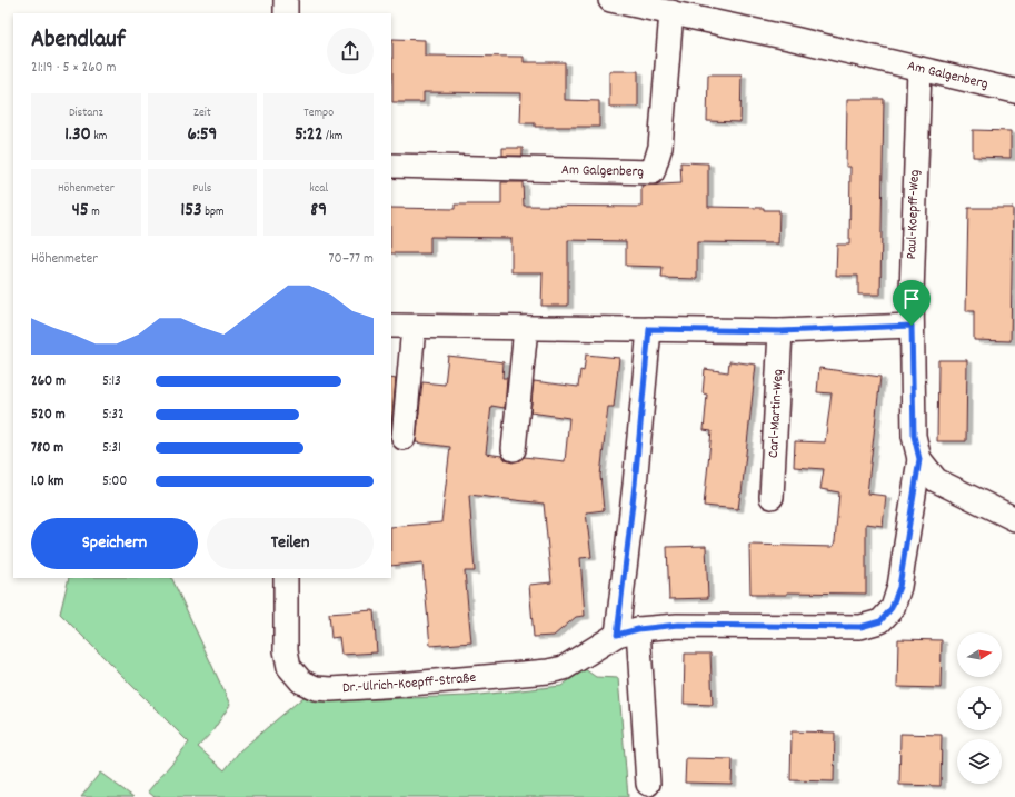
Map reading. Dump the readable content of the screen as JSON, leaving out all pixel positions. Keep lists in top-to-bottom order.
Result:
{
  "streets": {
    "street": [
      "Am Galgenberg",
      "Paul-Koepff-Weg",
      "Carl-Martin-Weg",
      "Dr.-Ulrich-Koepff-Straße"
    ]
  },
  "crossings": [
    ["Am Galgenberg", "Paul-Koepff-Weg"],
    ["Paul-Koepff-Weg", "Dr.-Ulrich-Koepff-Straße"]
  ],
  "north": "right",
  "page": {
    "heading": ["Abendlauf", "21:19 · 5 × 260 m"],
    "stats": [
      ["Distanz", "1.30 km"],
      ["Zeit", "6:59"],
      ["Tempo", "5:22 /km"],
      ["Höhenmeter", "45 m"],
      ["Puls", "153 bpm"],
      ["kcal", "89"]
    ],
    "chart": ["Höhenmeter", "70–77 m"],
    "list": [
      {
        "name": "260 m",
        "note": "5:13"
      },
      {
        "name": "520 m",
        "note": "5:32"
      },
      {
        "name": "780 m",
        "note": "5:31"
      },
      {
        "name": "1.0 km",
        "note": "5:00"
      }
    ],
    "buttons": ["Speichern", "Teilen"]
  }
}
